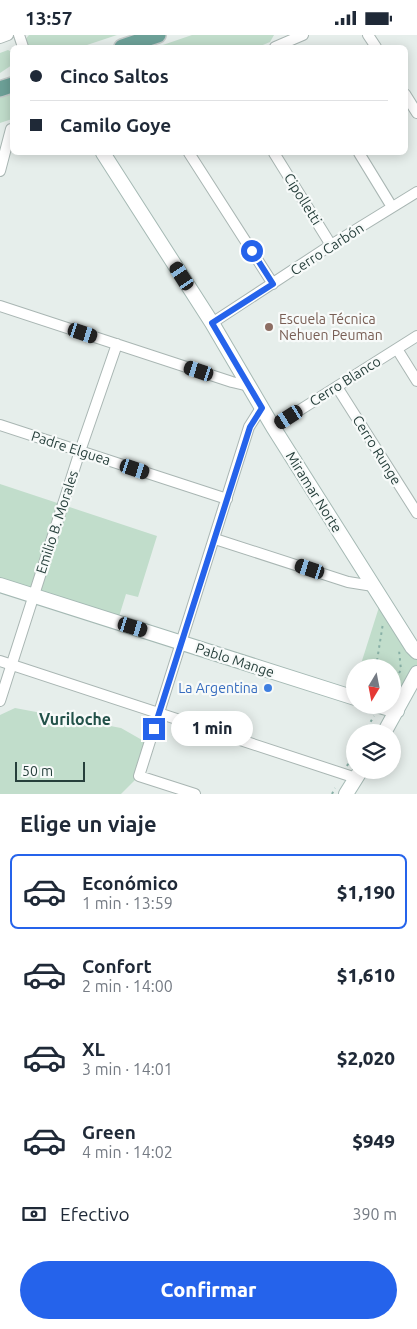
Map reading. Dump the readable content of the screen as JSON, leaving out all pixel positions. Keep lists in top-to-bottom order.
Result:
{
  "streets": {
    "street": [
      "Cipolletti",
      "Cerro Carbón",
      "Cerro Blanco",
      "Padre Elguea",
      "Cerro Runge",
      "Miramar Norte",
      "Emilio B. Morales",
      "Pablo Mange"
    ]
  },
  "crossings": [
    ["Cipolletti", "Cerro Carbón"],
    ["Cerro Carbón", "Miramar Norte"],
    ["Cerro Blanco", "Cerro Runge"],
    ["Cerro Blanco", "Miramar Norte"],
    ["Padre Elguea", "Emilio B. Morales"],
    ["Emilio B. Morales", "Pablo Mange"]
  ],
  "districts": ["Vuriloche"],
  "places": ["Escuela Técnica Nehuen Peuman", "La Argentina"],
  "scale_bar": "50 m",
  "north": "bottom",
  "page": {
    "status": "13:57",
    "banner": ["Cinco Saltos", "Camilo Goye"],
    "bubble": "1 min",
    "scale": "50 m",
    "heading": "Elige un viaje",
    "list": [
      {
        "name": "Económico",
        "note": "1 min · 13:59",
        "value": "$1,190"
      },
      {
        "name": "Confort",
        "note": "2 min · 14:00",
        "value": "$1,610"
      },
      {
        "name": "XL",
        "note": "3 min · 14:01",
        "value": "$2,020"
      },
      {
        "name": "Green",
        "note": "4 min · 14:02",
        "value": "$949"
      }
    ],
    "pay": ["Efectivo", "390 m"],
    "buttons": "Confirmar"
  }
}
